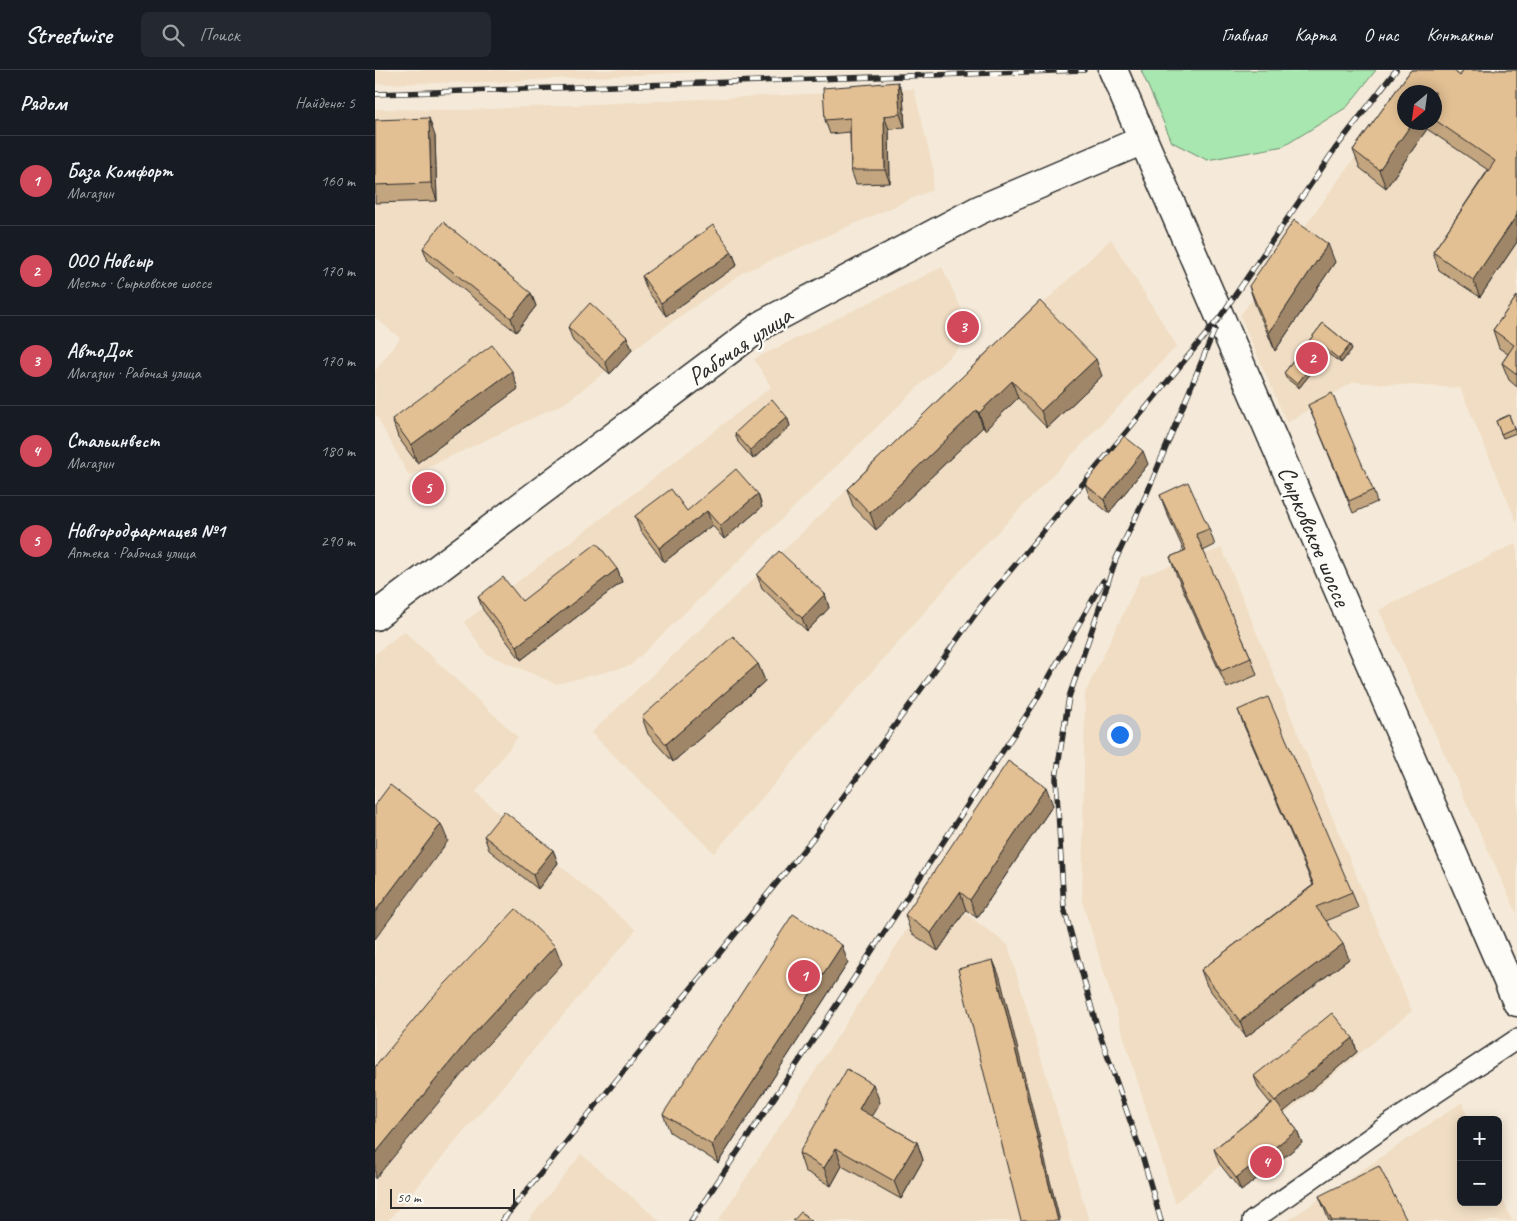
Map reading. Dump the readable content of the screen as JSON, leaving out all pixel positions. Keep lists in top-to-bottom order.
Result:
{
  "streets": {
    "main road": ["Рабочая улица", "Сырковское шоссе"]
  },
  "crossings": [
    ["Рабочая улица", "Сырковское шоссе"]
  ],
  "scale_bar": "50 m",
  "north": "bottom left",
  "page": {
    "header": "Streetwise",
    "search": "Поиск",
    "nav": [
      "Главная",
      "Карта",
      "О нас",
      "Контакты"
    ],
    "heading": ["Рядом", "Найдено: 5"],
    "list": [
      {
        "mark": "1",
        "name": "База Комфорт",
        "note": "Магазин",
        "value": "160 m"
      },
      {
        "mark": "2",
        "name": "ООО Новсыр",
        "note": "Место · Сырковское шоссе",
        "value": "170 m"
      },
      {
        "mark": "3",
        "name": "АвтоДок",
        "note": "Магазин · Рабочая улица",
        "value": "170 m"
      },
      {
        "mark": "4",
        "name": "Стальинвест",
        "note": "Магазин",
        "value": "180 m"
      },
      {
        "mark": "5",
        "name": "Новгородфармацея №1",
        "note": "Аптека · Рабочая улица",
        "value": "290 m"
      }
    ],
    "pins": [
      "3",
      "2",
      "5",
      "1",
      "4"
    ],
    "map_buttons": ["+", "−"],
    "scale": "50 m"
  }
}
